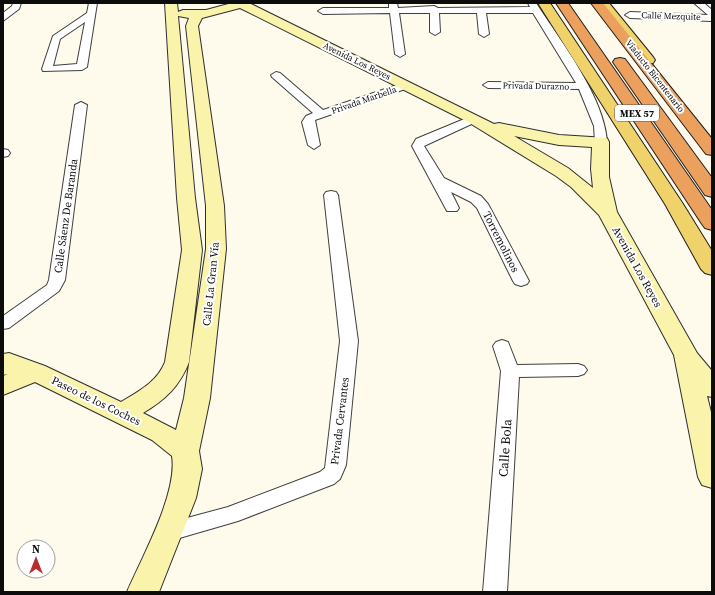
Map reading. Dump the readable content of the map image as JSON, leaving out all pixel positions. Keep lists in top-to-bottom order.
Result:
{
  "streets": {
    "highway": ["Viaducto Bicentenario", "MEX 57"],
    "street": [
      "Calle Mezquite",
      "Avenida Los Reyes",
      "Privada Durazno",
      "Privada Marbella",
      "Calle Sáenz De Baranda",
      "Torremolinos",
      "Calle La Gran Vía",
      "Paseo de los Coches",
      "Privada Cervantes",
      "Calle Bola"
    ]
  },
  "crossings": [
    ["Avenida Los Reyes", "Privada Marbella"],
    ["Calle La Gran Vía", "Paseo de los Coches"],
    ["Calle La Gran Vía", "Privada Cervantes"]
  ],
  "north": "top"
}
